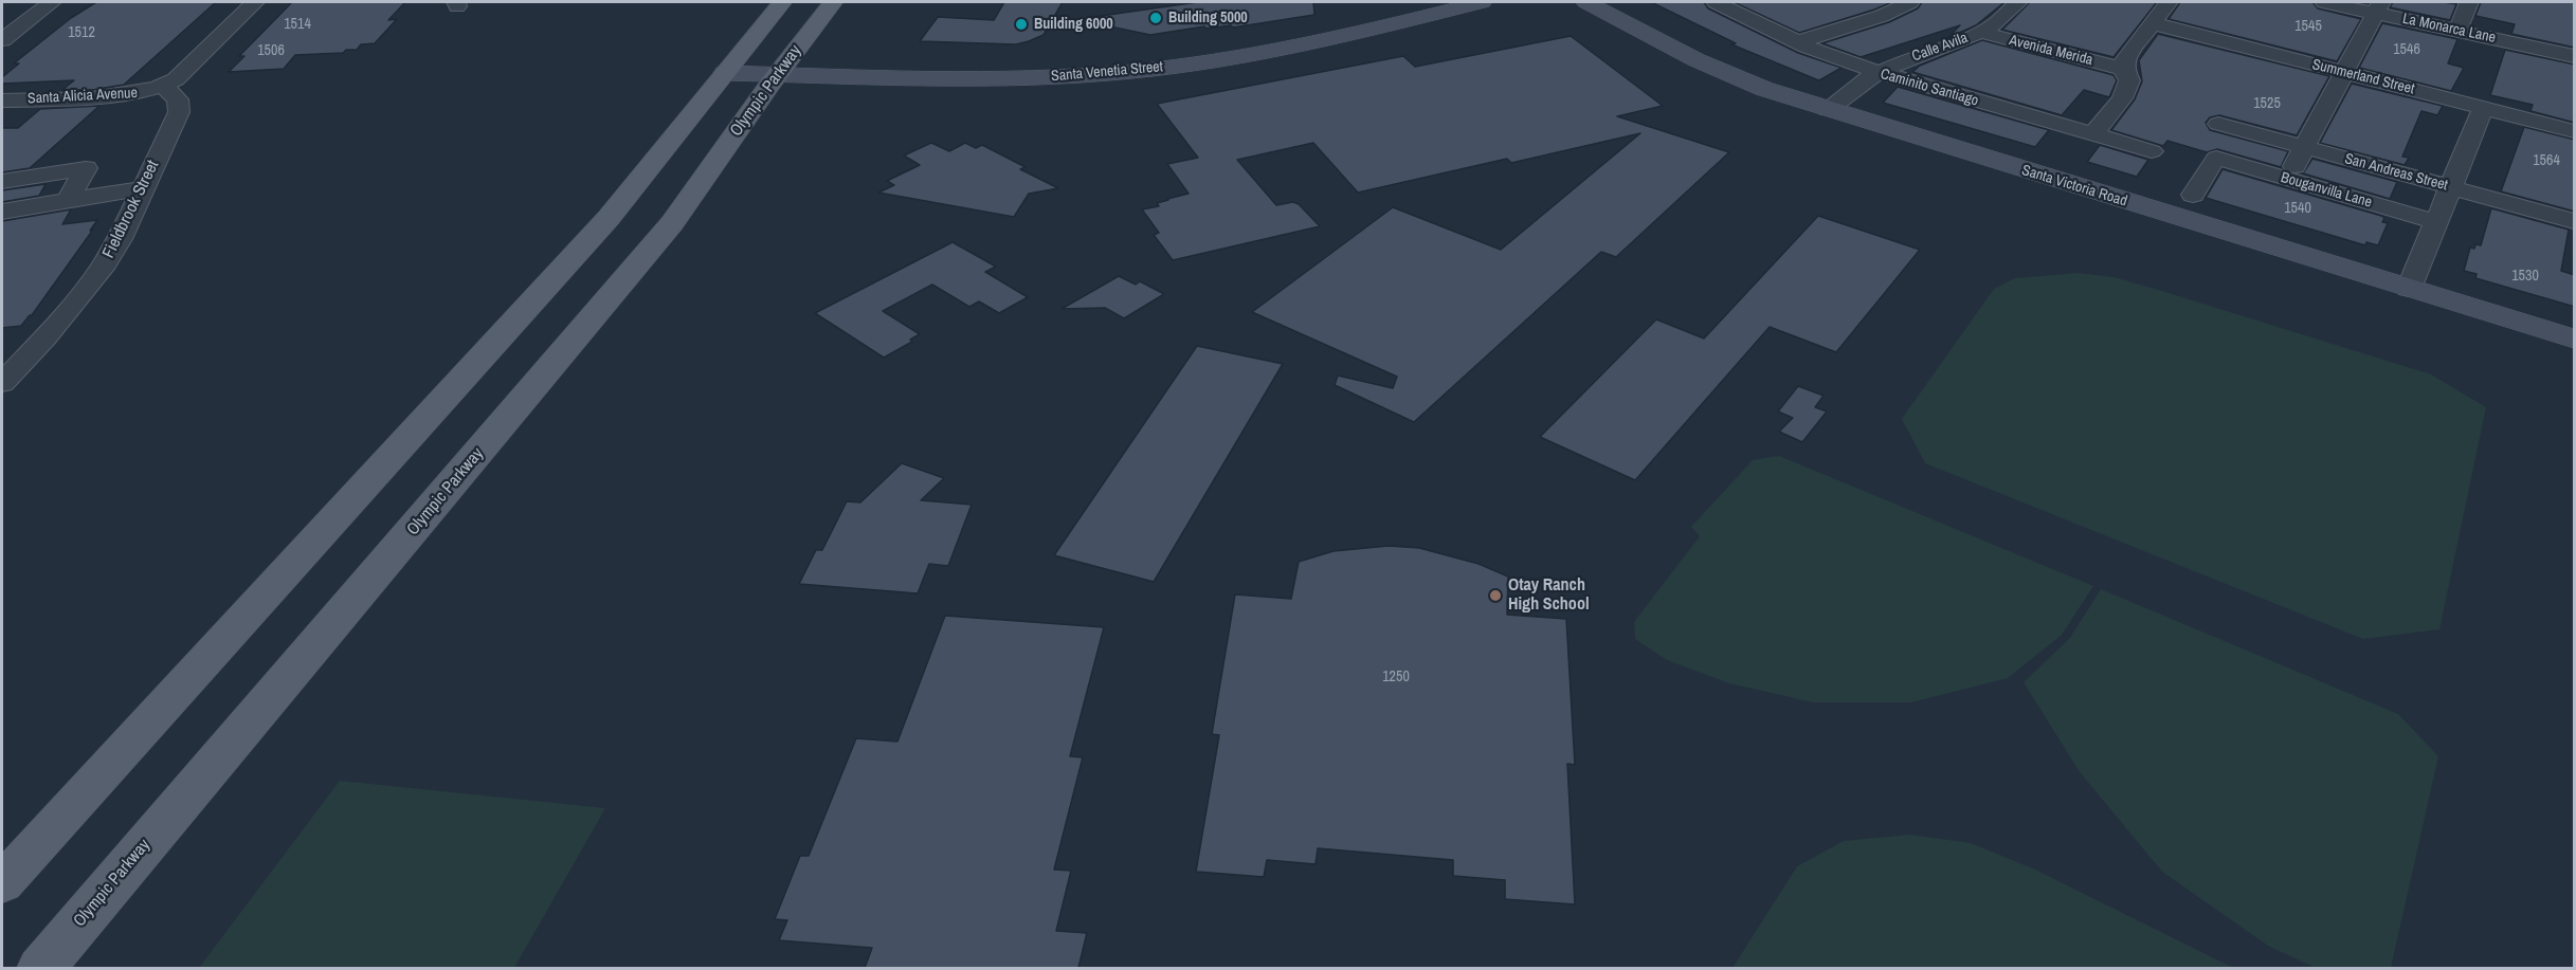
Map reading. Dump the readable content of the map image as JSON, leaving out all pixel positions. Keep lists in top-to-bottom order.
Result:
{
  "streets": {
    "main road": ["Olympic Parkway"],
    "street": [
      "La Monarca Lane",
      "Calle Avila",
      "Avenida Merida",
      "Santa Venetia Street",
      "Summerland Street",
      "Caminito Santiago",
      "Santa Alicia Avenue",
      "San Andreas Street",
      "Santa Victoria Road",
      "Bouganvilla Lane",
      "Fieldbrook Street"
    ]
  },
  "crossings": [
    ["Calle Avila", "Avenida Merida"],
    ["Calle Avila", "Caminito Santiago"],
    ["Calle Avila", "Santa Victoria Road"],
    ["Santa Venetia Street", "Olympic Parkway"],
    ["Santa Alicia Avenue", "Fieldbrook Street"]
  ],
  "places": ["Building 5000", "Building 6000", "Otay Ranch High School"],
  "house_numbers": [
    "1514",
    "1545",
    "1512",
    "1546",
    "1506",
    "1525",
    "1564",
    "1540",
    "1530",
    "1250"
  ]
}
